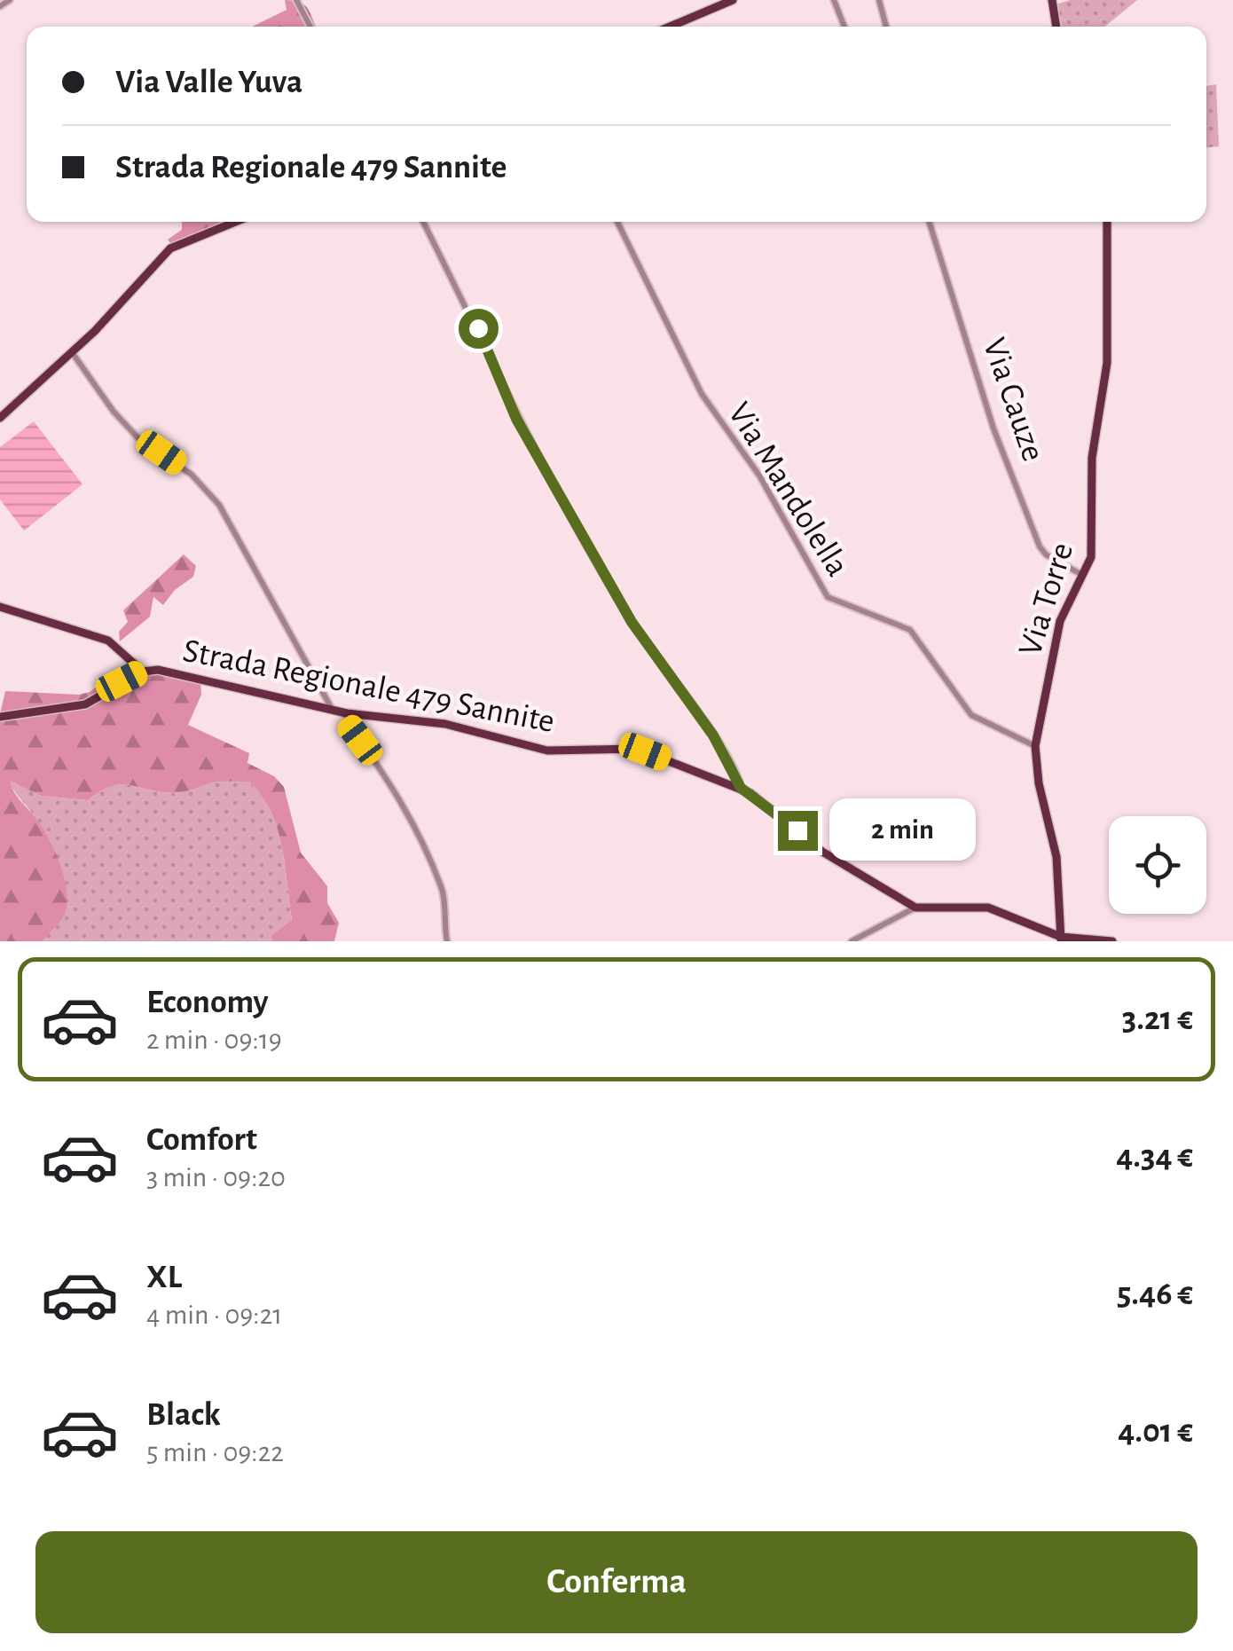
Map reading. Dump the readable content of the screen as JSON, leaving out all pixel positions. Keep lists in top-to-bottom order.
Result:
{
  "streets": {
    "main road": ["Via Torre", "Strada Regionale 479 Sannite"],
    "street": ["Via Cauze", "Via Mandolella"]
  },
  "crossings": [
    ["Via Cauze", "Via Torre"],
    ["Via Mandolella", "Via Torre"]
  ],
  "page": {
    "banner": ["Via Valle Yuva", "Strada Regionale 479 Sannite"],
    "bubble": "2 min",
    "list": [
      {
        "name": "Economy",
        "note": "2 min · 09:19",
        "value": "3.21 €"
      },
      {
        "name": "Comfort",
        "note": "3 min · 09:20",
        "value": "4.34 €"
      },
      {
        "name": "XL",
        "note": "4 min · 09:21",
        "value": "5.46 €"
      },
      {
        "name": "Black",
        "note": "5 min · 09:22",
        "value": "4.01 €"
      }
    ],
    "buttons": "Conferma"
  }
}
